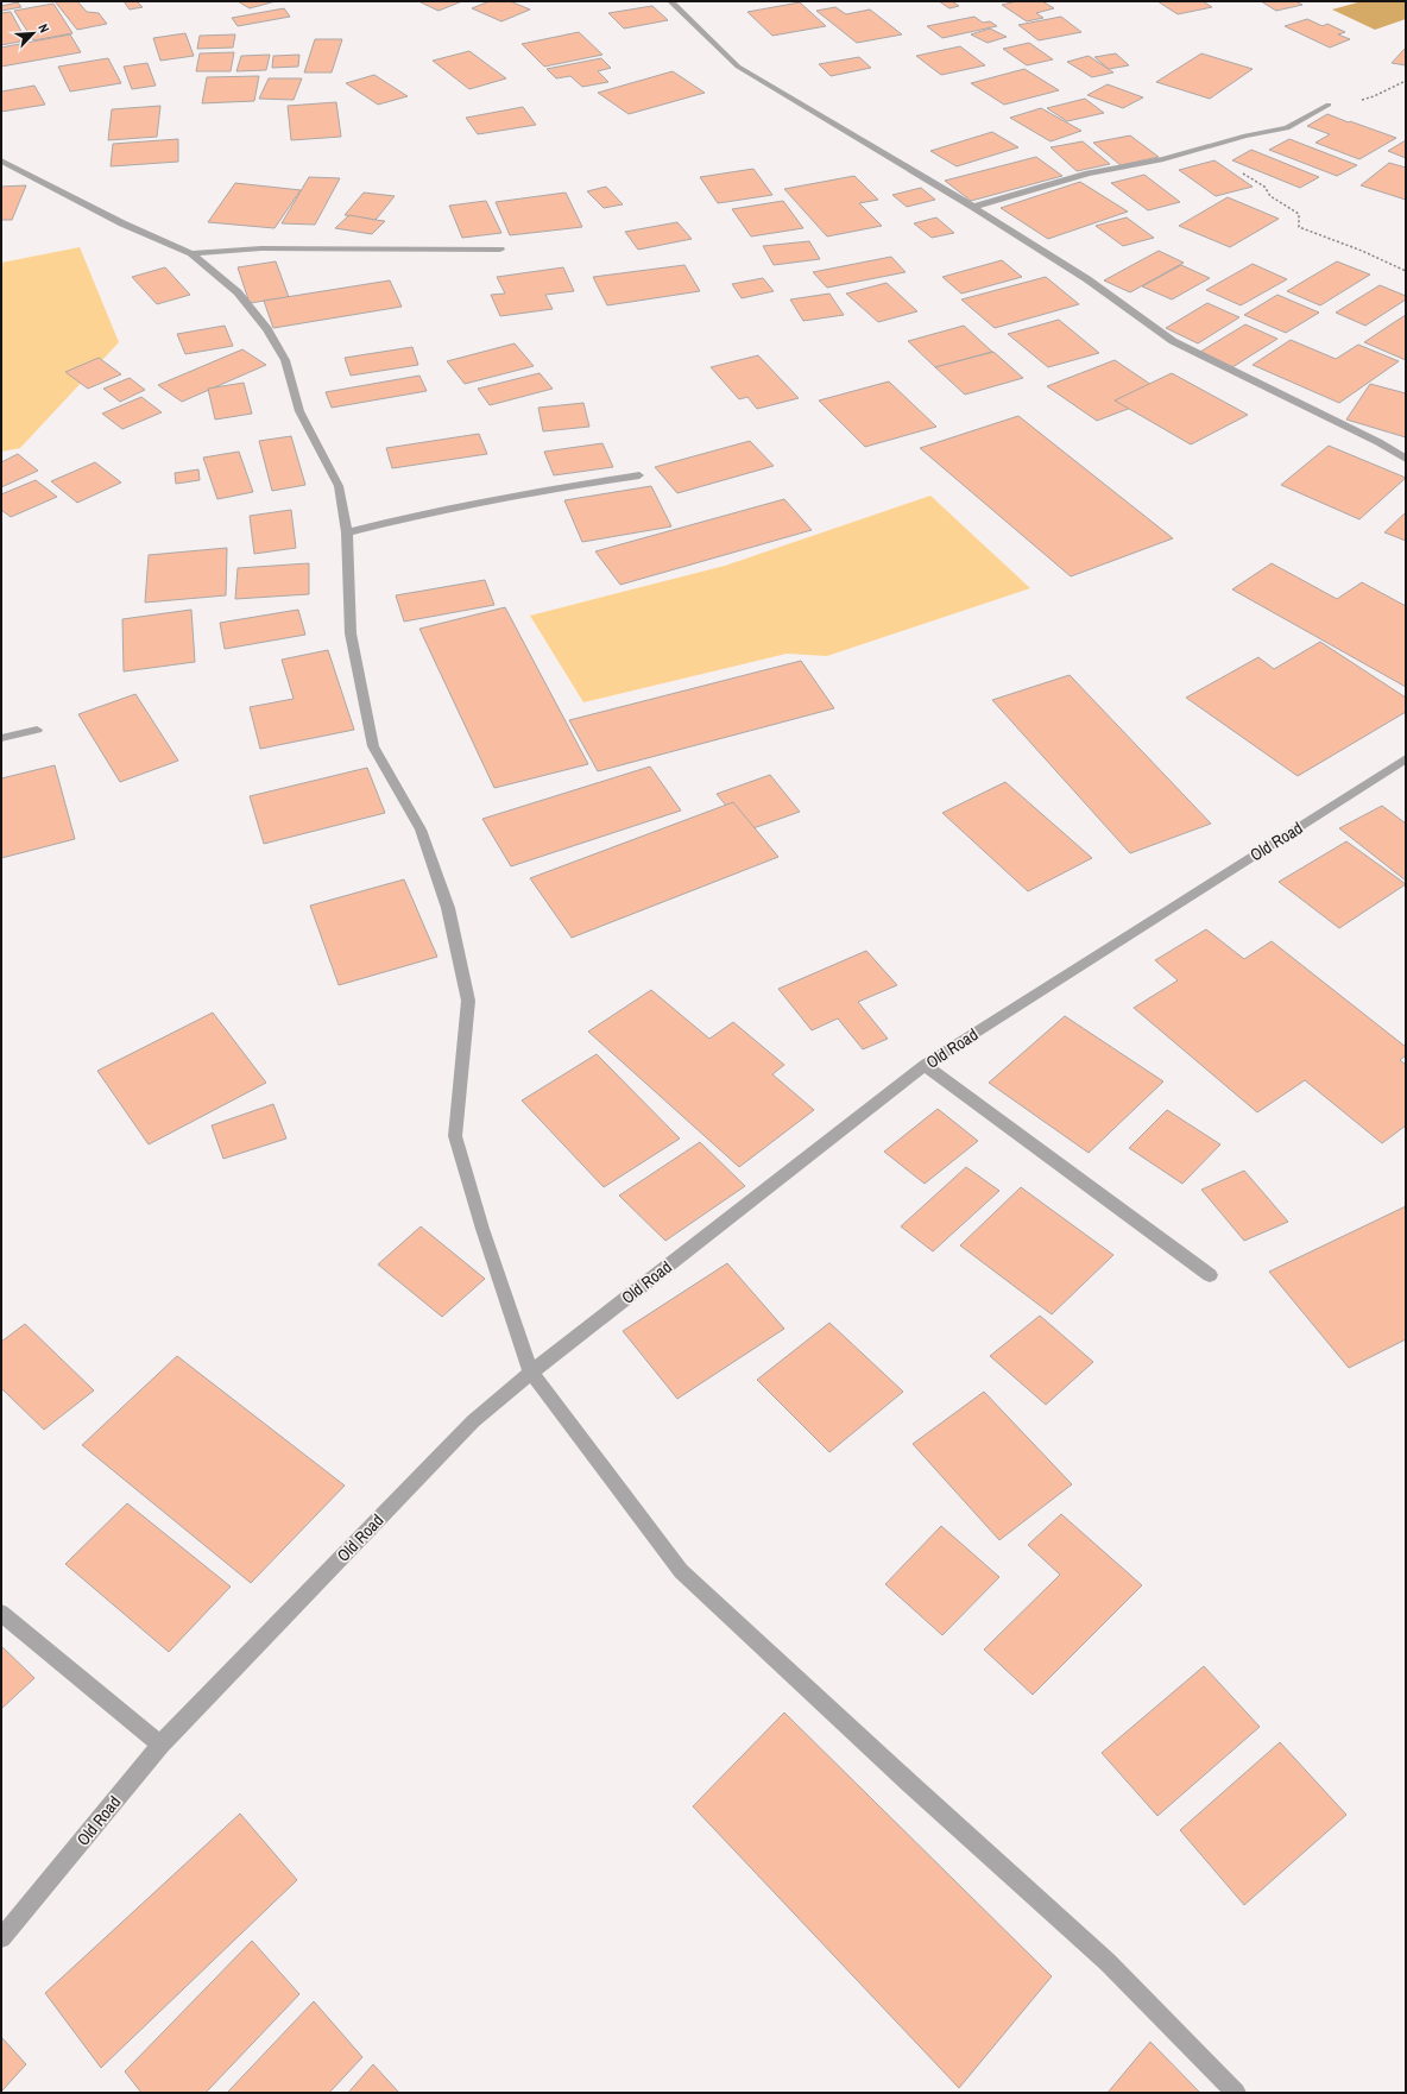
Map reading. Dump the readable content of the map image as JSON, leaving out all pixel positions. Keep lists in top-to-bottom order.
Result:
{
  "streets": {
    "street": ["Old Road"]
  },
  "north": "top right"
}
